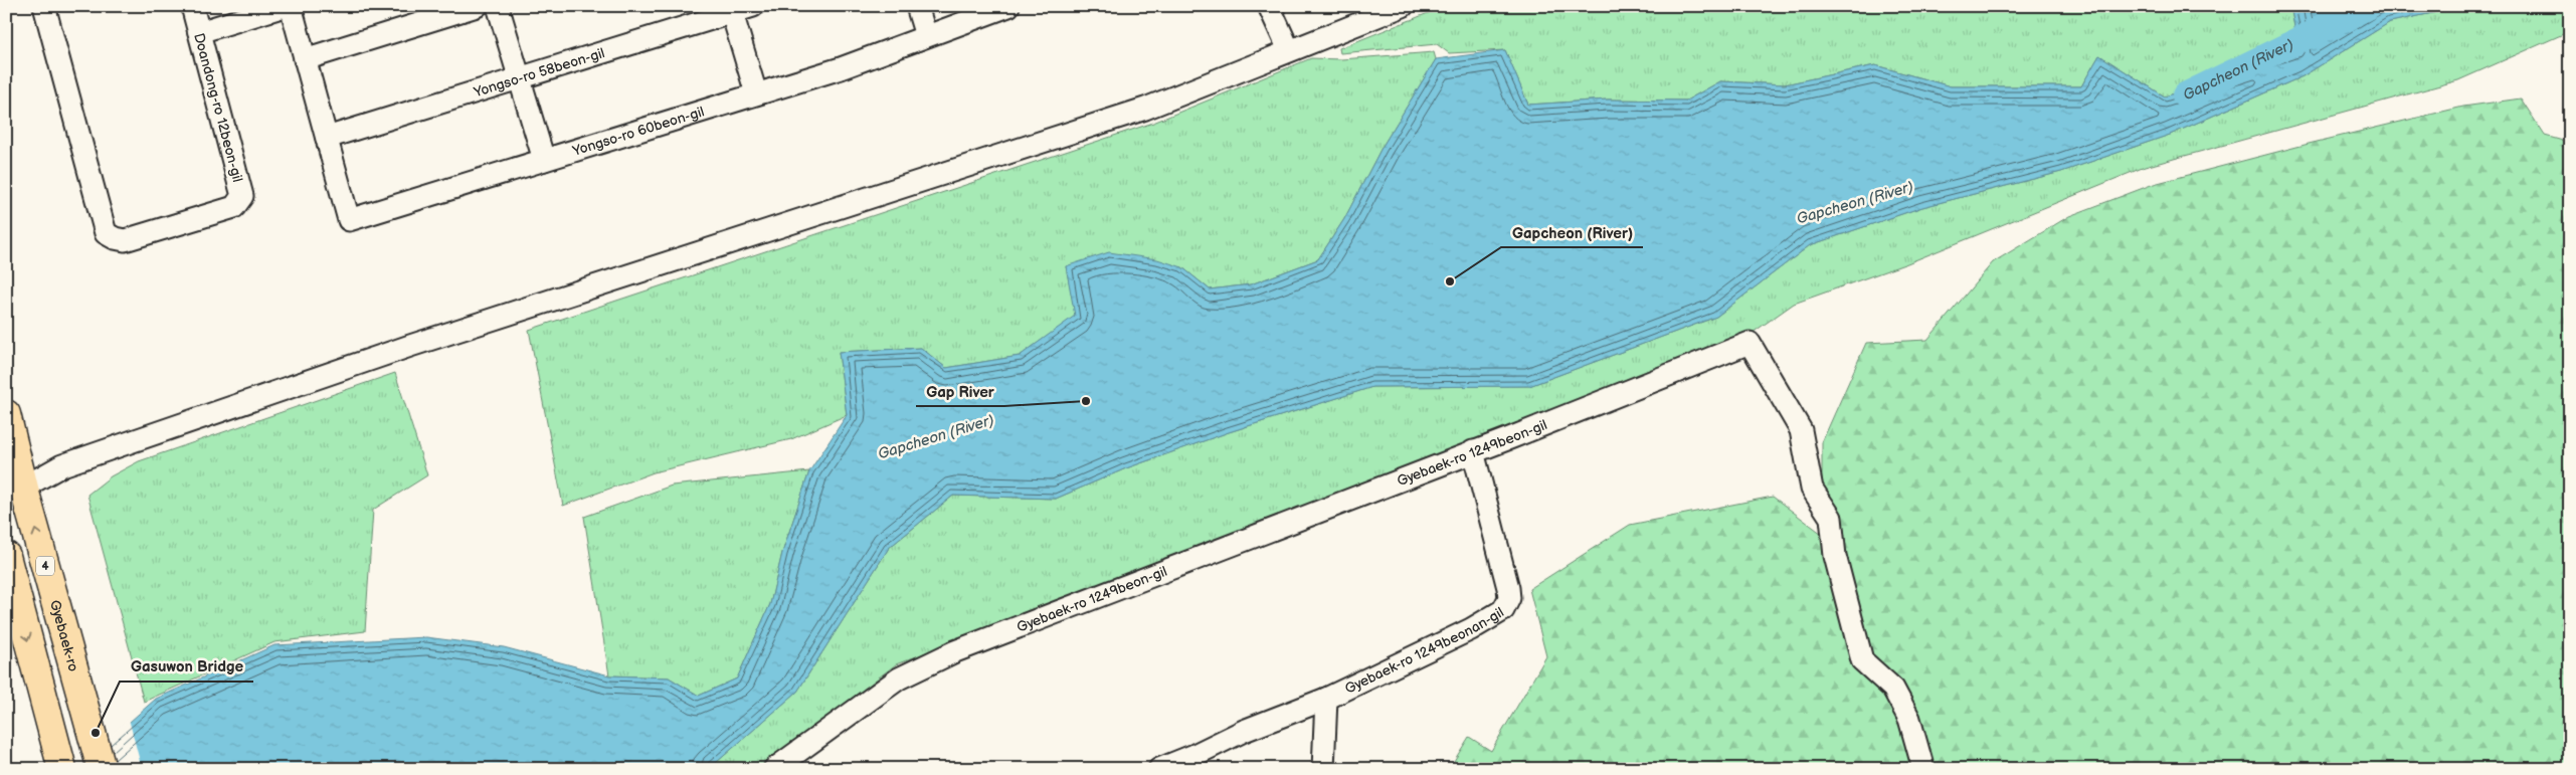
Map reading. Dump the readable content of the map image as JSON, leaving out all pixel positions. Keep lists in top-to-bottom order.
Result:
{
  "streets": {
    "main road": ["4", "Gyebaek-ro"],
    "street": [
      "Yongso-ro 58beon-gil",
      "Doandong-ro 12beon-gil",
      "Yongso-ro 60beon-gil",
      "Gyebaek-ro 1249beon-gil",
      "Gyebaek-ro 1249beonan-gil"
    ]
  },
  "crossings": [
    ["Yongso-ro 58beon-gil", "Yongso-ro 60beon-gil"],
    ["Gyebaek-ro 1249beon-gil", "Gyebaek-ro 1249beonan-gil"]
  ],
  "water": ["Gapcheon (River)"],
  "places": ["Gapcheon (River)", "Gap River", "Gasuwon Bridge"]
}
